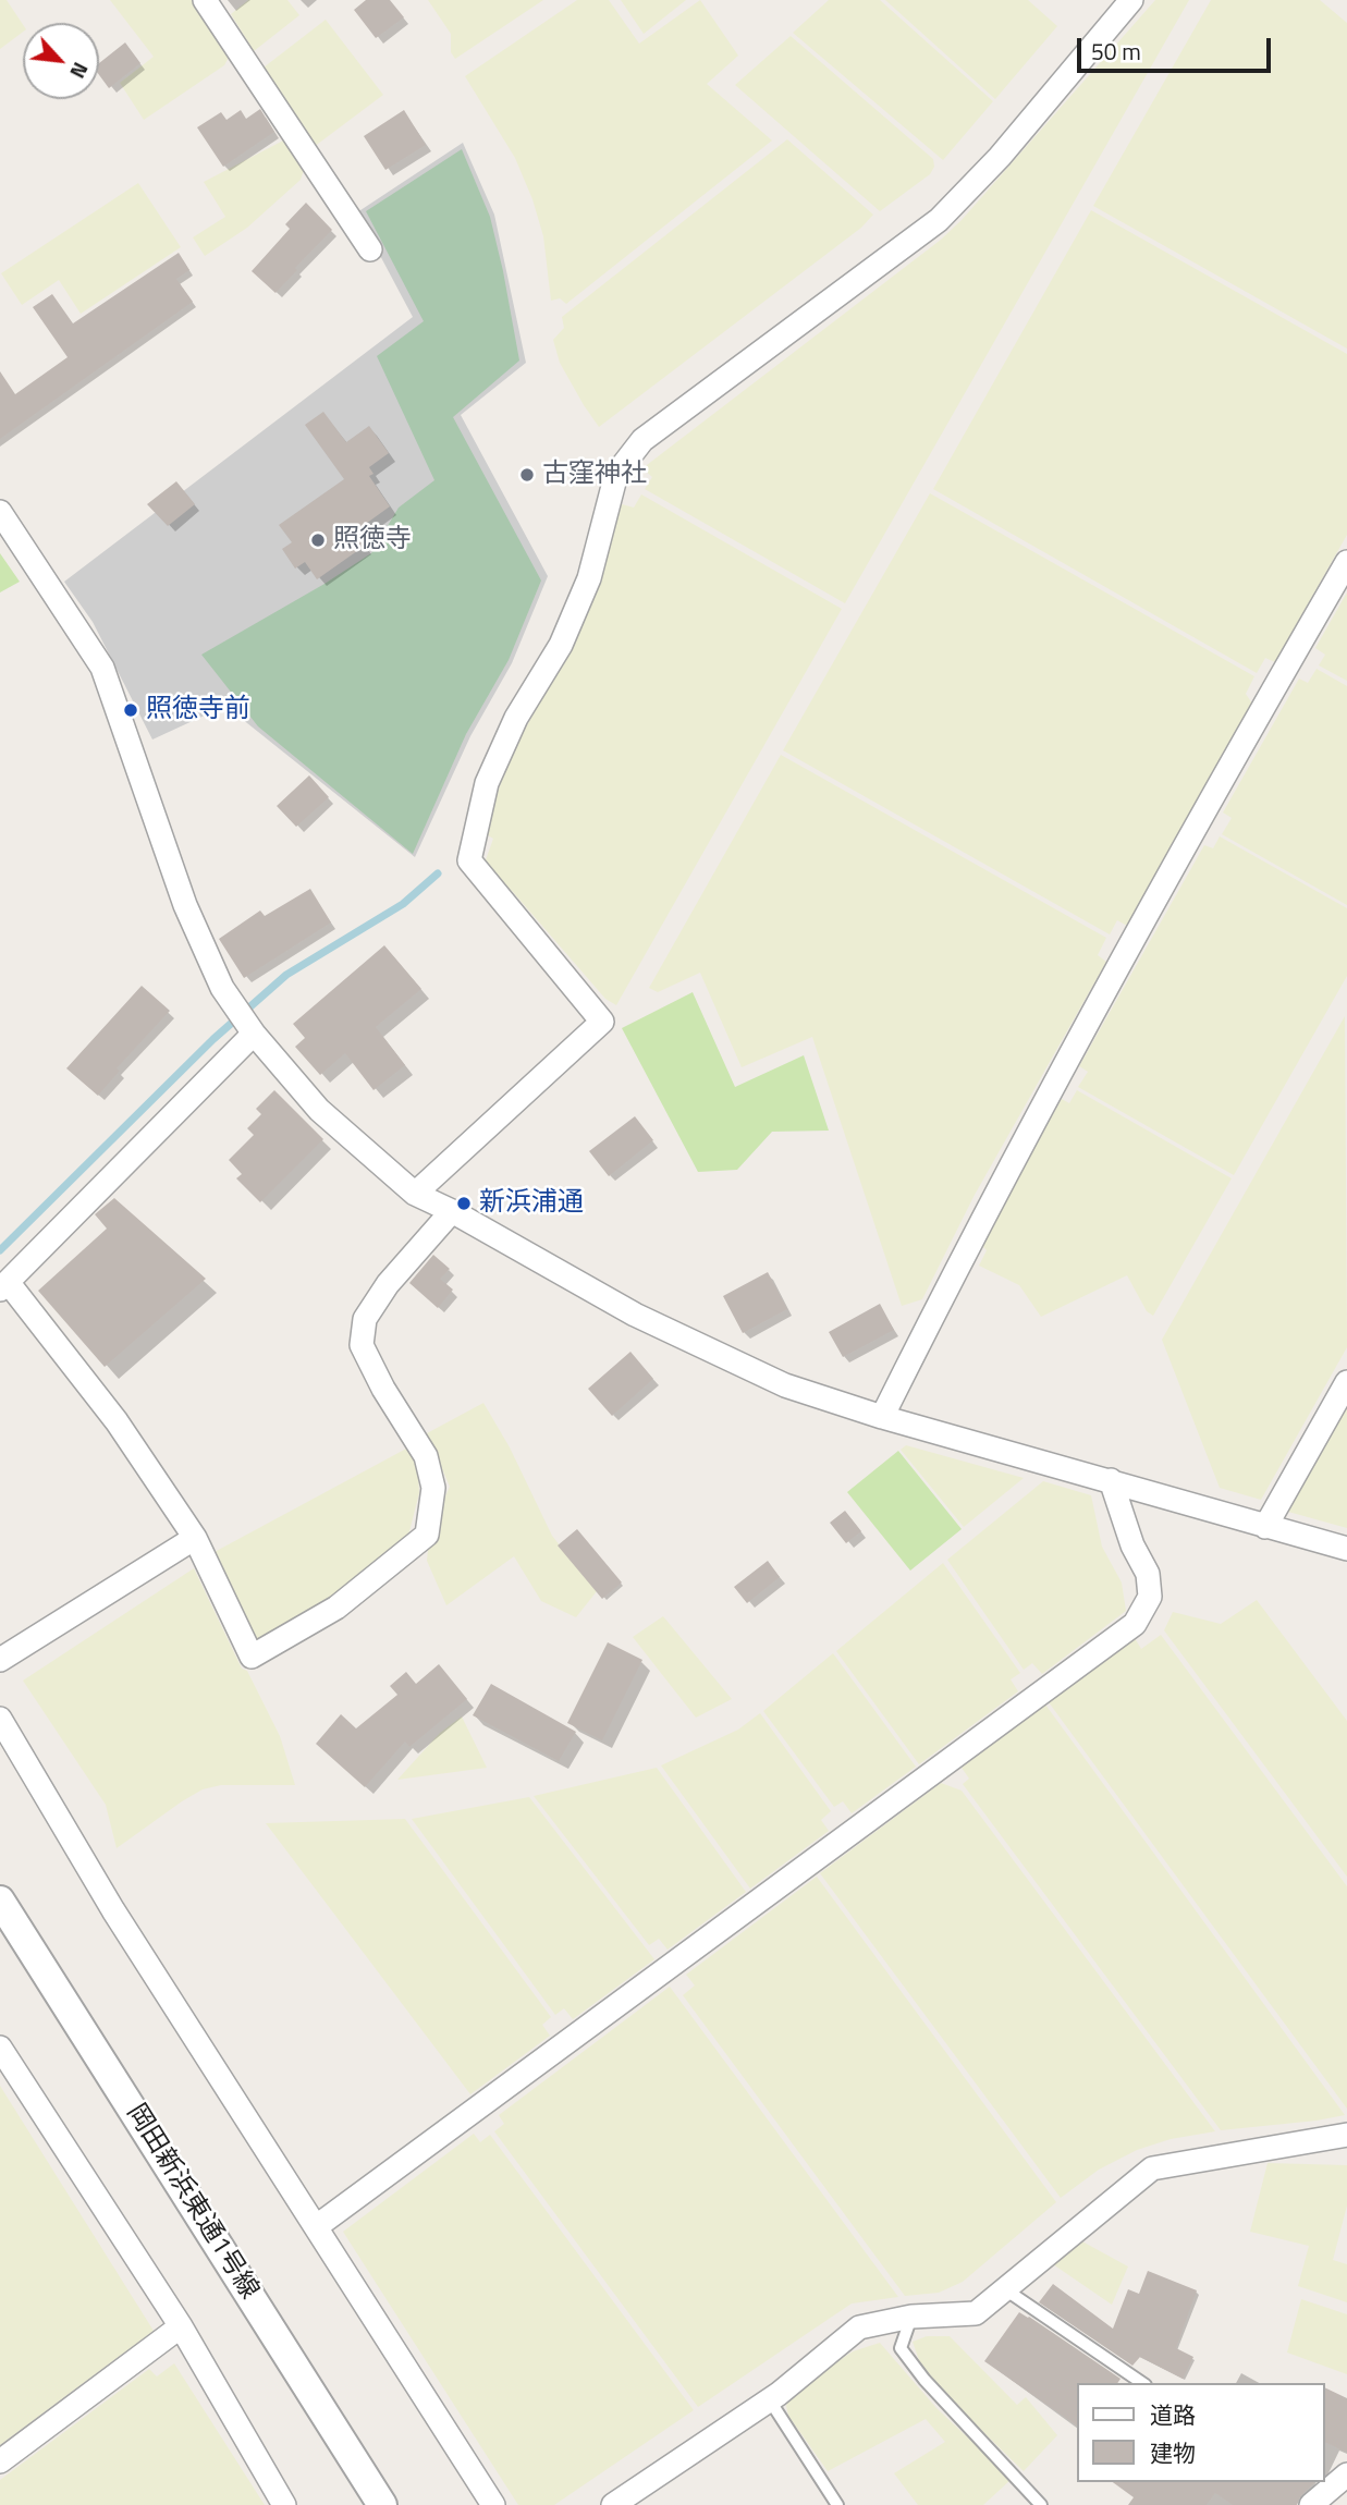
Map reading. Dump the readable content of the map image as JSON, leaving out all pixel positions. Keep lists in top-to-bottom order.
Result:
{
  "streets": {
    "street": ["岡田新浜東通1号線"]
  },
  "places": [
    "古窪神社",
    "照徳寺",
    "照徳寺前",
    "新浜浦通"
  ],
  "legend": ["道路", "建物"],
  "scale_bar": "50 m",
  "north": "bottom right"
}
